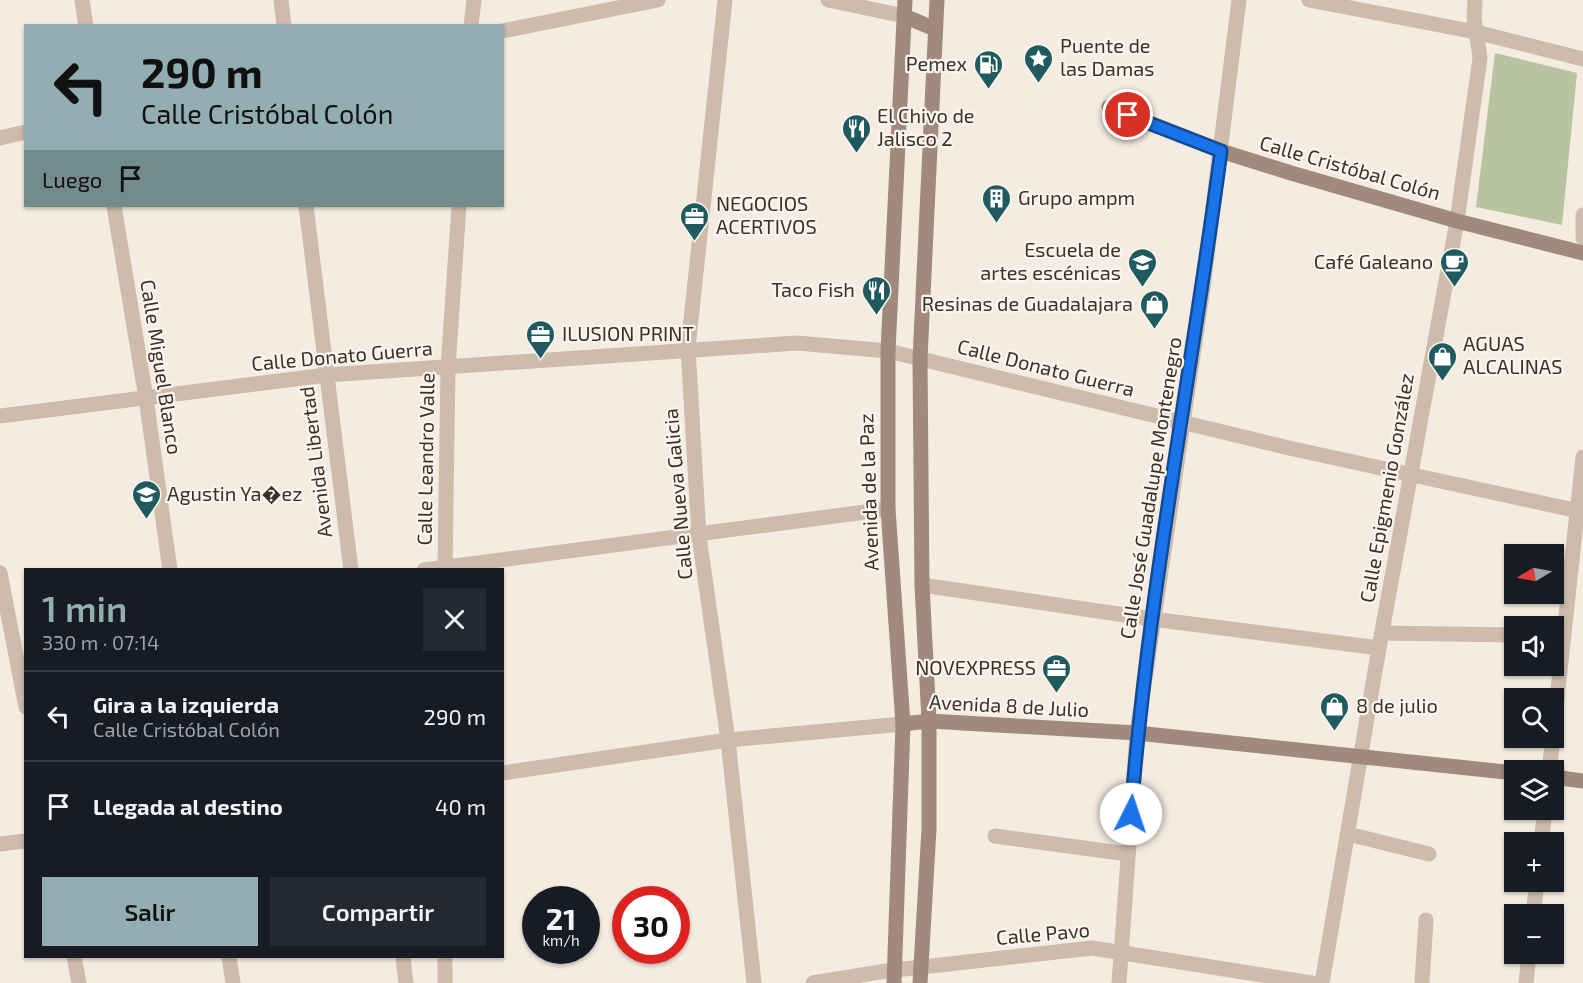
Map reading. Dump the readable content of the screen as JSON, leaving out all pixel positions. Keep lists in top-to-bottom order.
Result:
{
  "streets": {
    "street": [
      "Calle Cristóbal Colón",
      "Calle Donato Guerra",
      "Calle Miguel Blanco",
      "Calle Leandro Valle",
      "Avenida Libertad",
      "Calle José Guadalupe Montenegro",
      "Calle Epigmenio González",
      "Avenida de la Paz",
      "Calle Nueva Galicia",
      "Avenida 8 de Julio",
      "Calle Pavo"
    ]
  },
  "crossings": [
    ["Calle Cristóbal Colón", "Calle José Guadalupe Montenegro"],
    ["Calle Cristóbal Colón", "Calle Epigmenio González"],
    ["Calle Donato Guerra", "Calle Miguel Blanco"],
    ["Calle Donato Guerra", "Calle Leandro Valle"],
    ["Calle Donato Guerra", "Avenida Libertad"],
    ["Calle Donato Guerra", "Calle José Guadalupe Montenegro"],
    ["Calle Donato Guerra", "Calle Epigmenio González"],
    ["Calle Donato Guerra", "Avenida de la Paz"],
    ["Calle Donato Guerra", "Calle Nueva Galicia"],
    ["Calle José Guadalupe Montenegro", "Avenida 8 de Julio"],
    ["Calle José Guadalupe Montenegro", "Calle Pavo"],
    ["Calle Epigmenio González", "Avenida 8 de Julio"],
    ["Avenida de la Paz", "Avenida 8 de Julio"],
    ["Avenida de la Paz", "Calle Pavo"],
    ["Calle Nueva Galicia", "Avenida 8 de Julio"]
  ],
  "places": {
    "place": ["Puente de las Damas"],
    "fuel station": ["Pemex"],
    "restaurant": ["El Chivo de Jalisco 2", "Taco Fish"],
    "building": ["Grupo ampm"],
    "office": ["NEGOCIOS ACERTIVOS", "ILUSION PRINT", "NOVEXPRESS"],
    "school or university": ["Escuela de artes escénicas", "Agustin Ya�ez"],
    "cafe": ["Café Galeano"],
    "shop": ["Resinas de Guadalajara", "AGUAS ALCALINAS", "8 de julio"]
  },
  "north": "left",
  "page": {
    "turn": ["290 m", "Calle Cristóbal Colón"],
    "then": "Luego",
    "map_buttons": ["+", "−"],
    "heading": ["1 min", "330 m · 07:14"],
    "list": [
      {
        "name": "Gira a la izquierda",
        "note": "Calle Cristóbal Colón",
        "value": "290 m"
      },
      {
        "name": "Llegada al destino",
        "value": "40 m"
      }
    ],
    "buttons": ["Salir", "Compartir"],
    "speed": "21 km/h",
    "limit": "30"
  }
}
